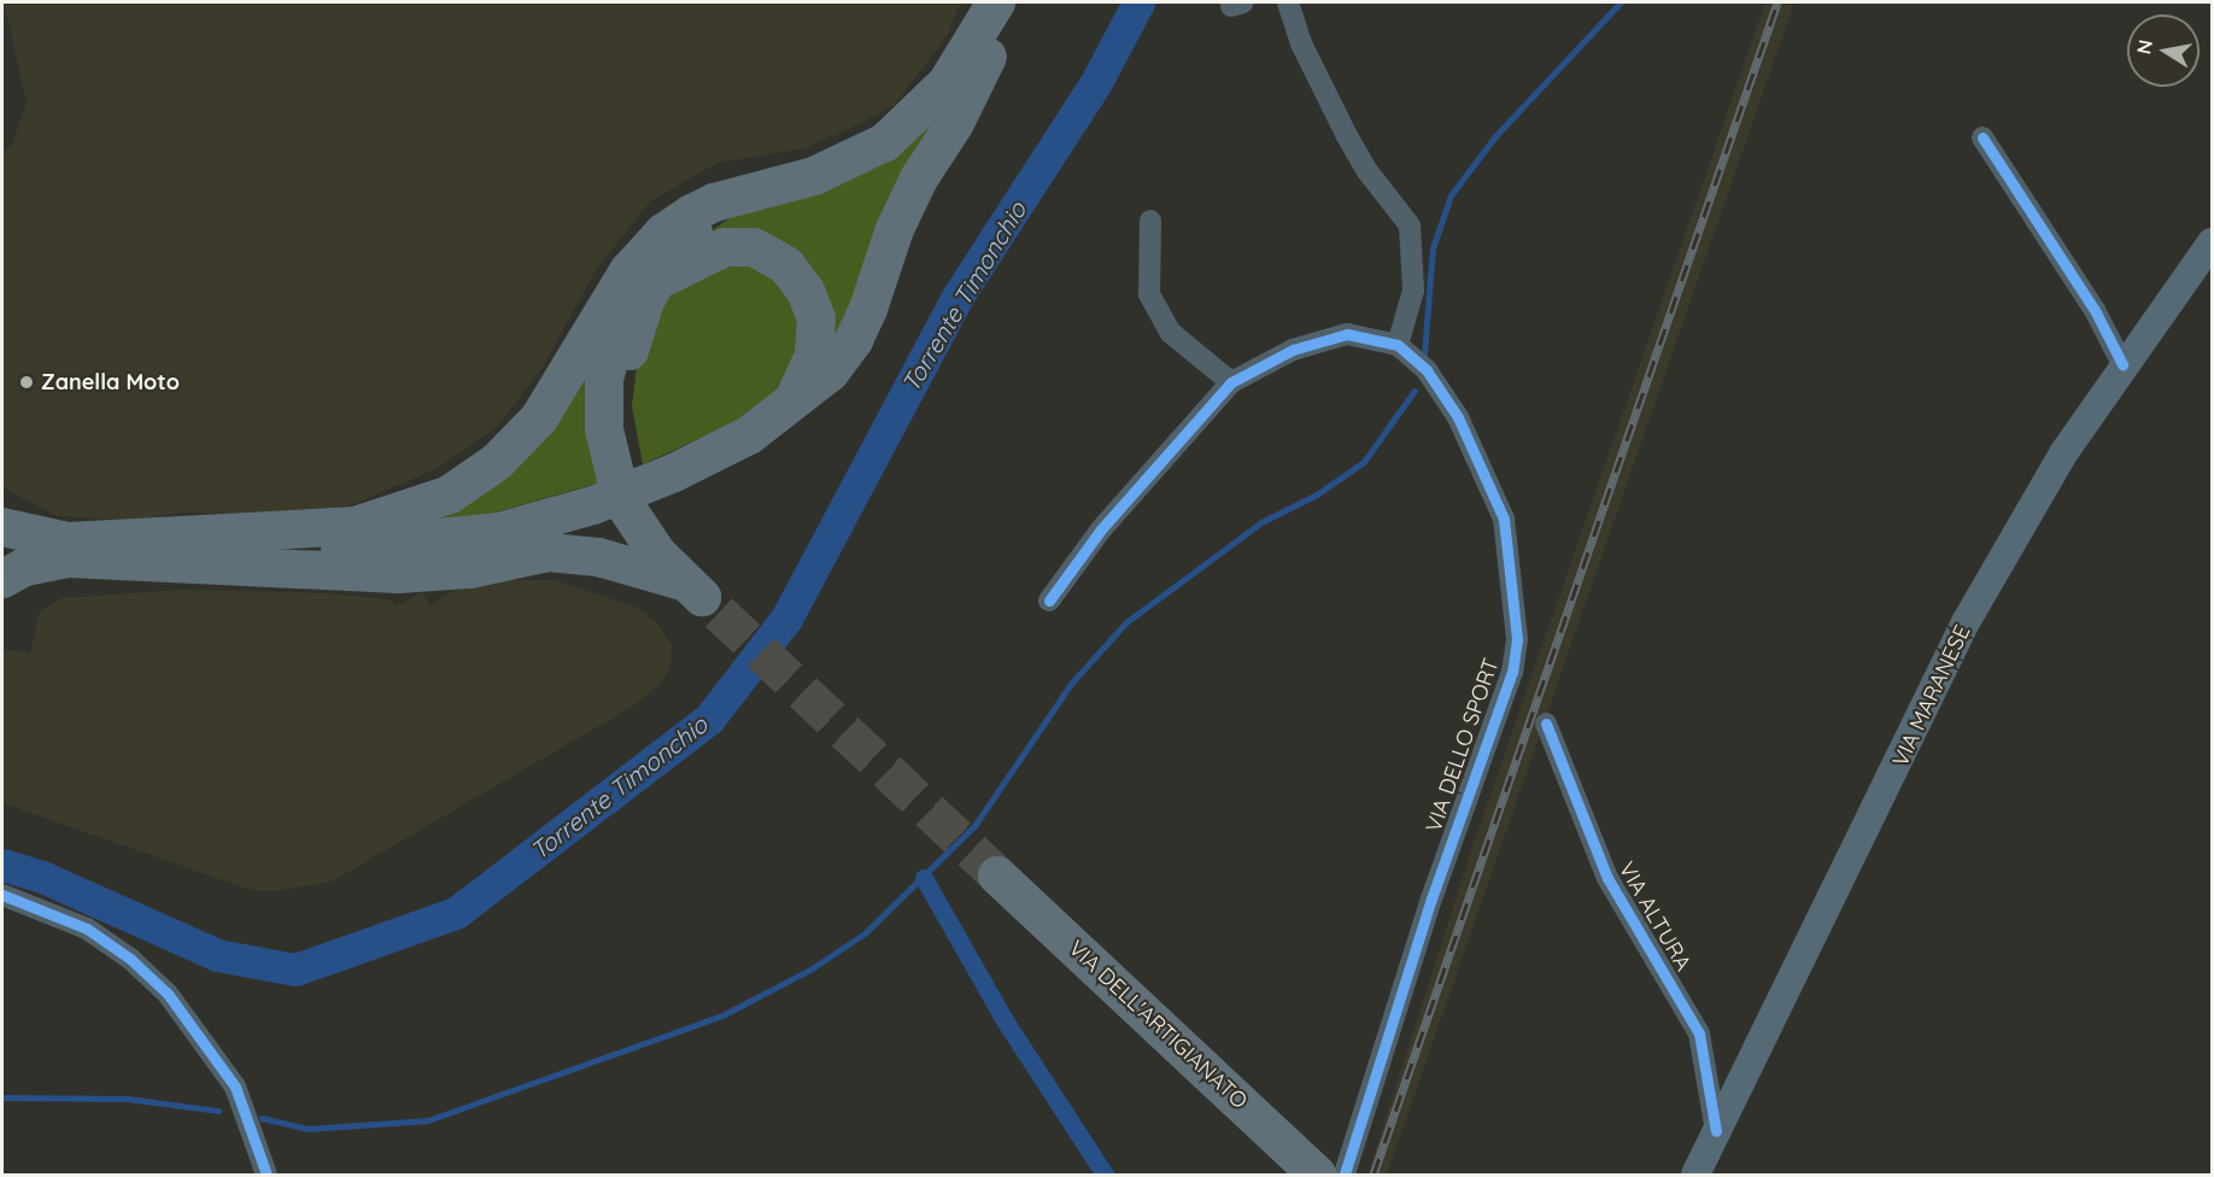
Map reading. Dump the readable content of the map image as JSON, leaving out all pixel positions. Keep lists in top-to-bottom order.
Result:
{
  "streets": {
    "highway": ["VIA DELL'ARTIGIANATO"],
    "main road": ["VIA MARANESE"],
    "street": ["VIA DELLO SPORT", "VIA ALTURA"]
  },
  "crossings": [
    ["VIA MARANESE", "VIA ALTURA"]
  ],
  "water": ["Torrente Timonchio"],
  "places": ["Zanella Moto"],
  "north": "left"
}
